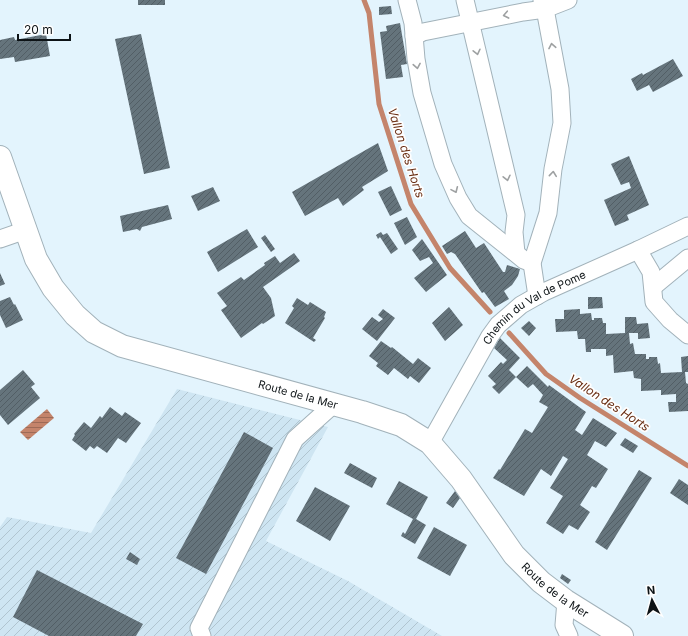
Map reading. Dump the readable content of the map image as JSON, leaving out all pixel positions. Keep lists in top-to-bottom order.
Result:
{
  "streets": {
    "main road": ["Route de la Mer"],
    "street": ["Chemin du Val de Pome"]
  },
  "crossings": [
    ["Chemin du Val de Pome", "Route de la Mer"]
  ],
  "water": ["Vallon des Horts"],
  "scale_bar": "20 m",
  "north": "top"
}
